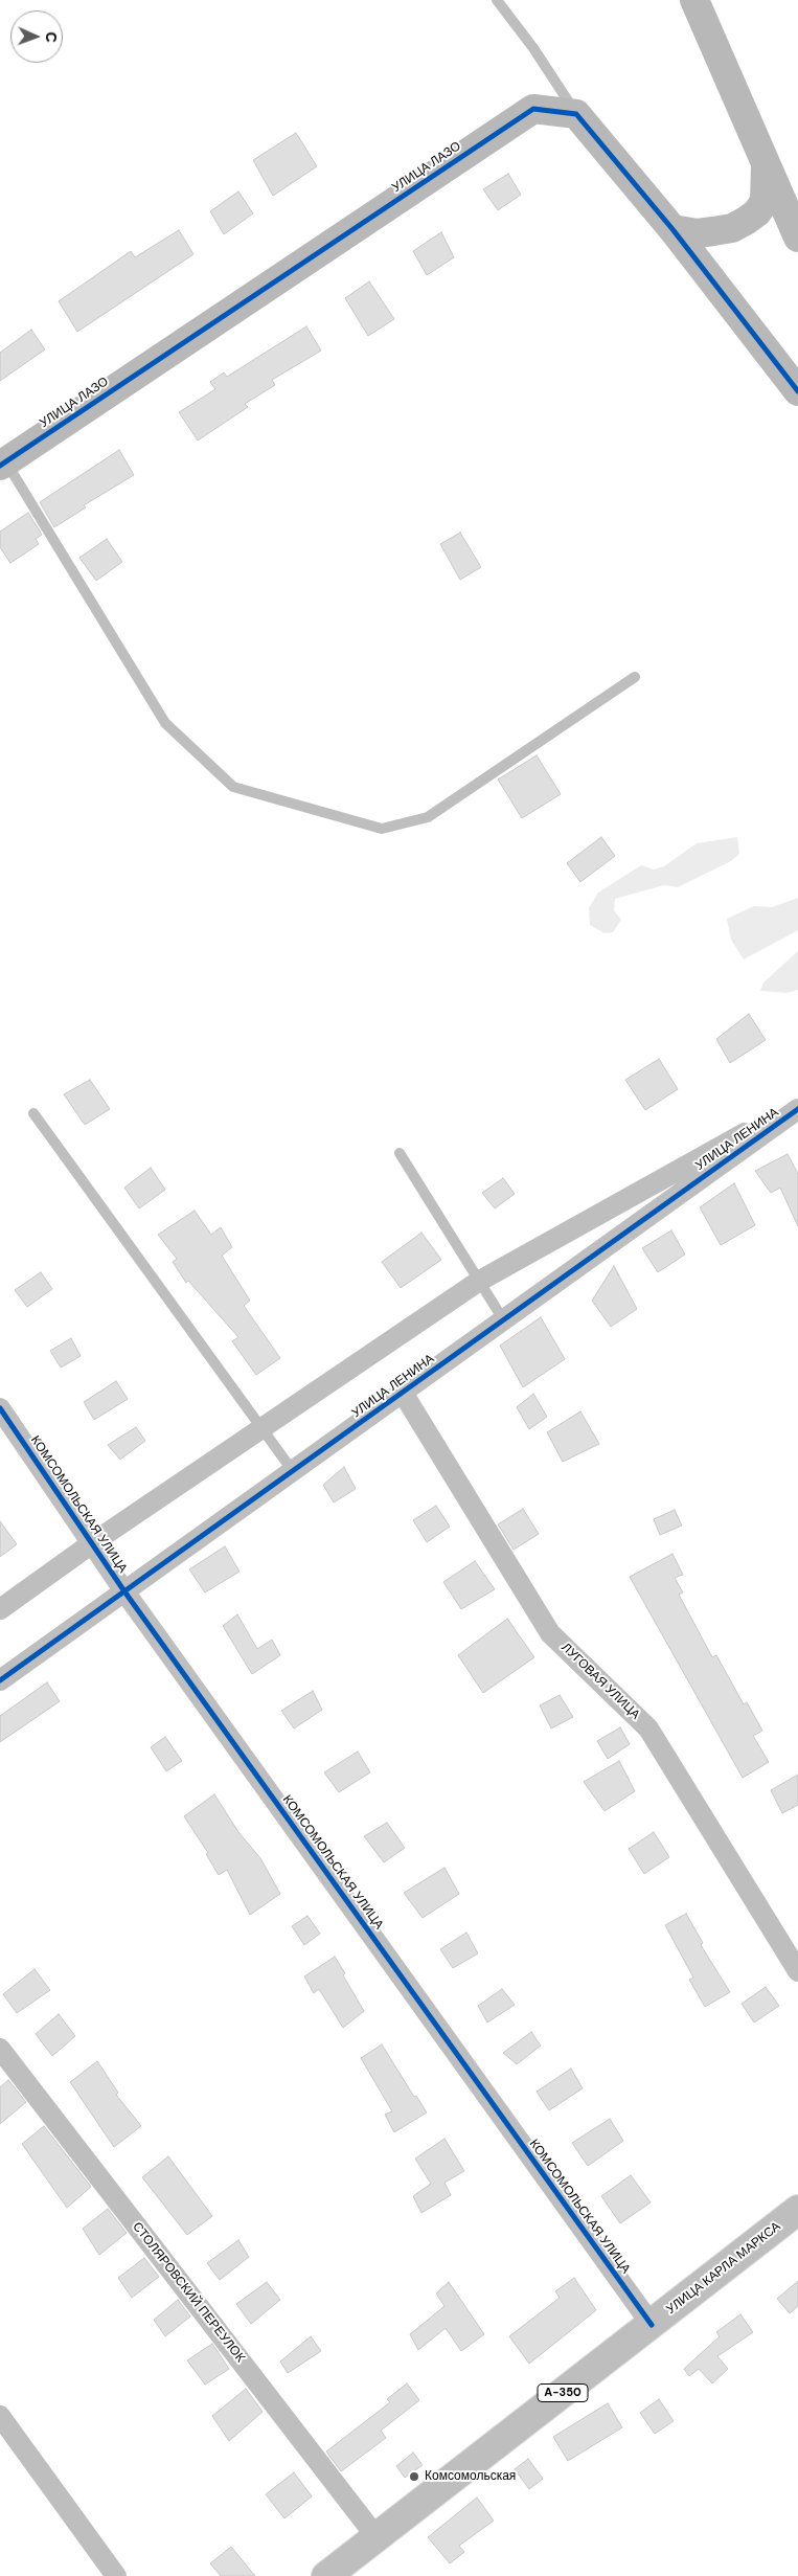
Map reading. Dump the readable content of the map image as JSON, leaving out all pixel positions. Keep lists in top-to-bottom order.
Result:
{
  "streets": {
    "highway": ["УЛИЦА КАРЛА МАРКСА", "А-350"],
    "street": [
      "УЛИЦА ЛАЗО",
      "УЛИЦА ЛЕНИНА",
      "КОМСОМОЛЬСКАЯ УЛИЦА",
      "ЛУГОВАЯ УЛИЦА",
      "СТОЛЯРОВСКИЙ ПЕРЕУЛОК"
    ]
  },
  "crossings": [
    ["УЛИЦА ЛЕНИНА", "КОМСОМОЛЬСКАЯ УЛИЦА"],
    ["УЛИЦА ЛЕНИНА", "ЛУГОВАЯ УЛИЦА"],
    ["КОМСОМОЛЬСКАЯ УЛИЦА", "УЛИЦА КАРЛА МАРКСА"],
    ["УЛИЦА КАРЛА МАРКСА", "СТОЛЯРОВСКИЙ ПЕРЕУЛОК"]
  ],
  "places": ["Комсомольская"],
  "north": "right"
}
